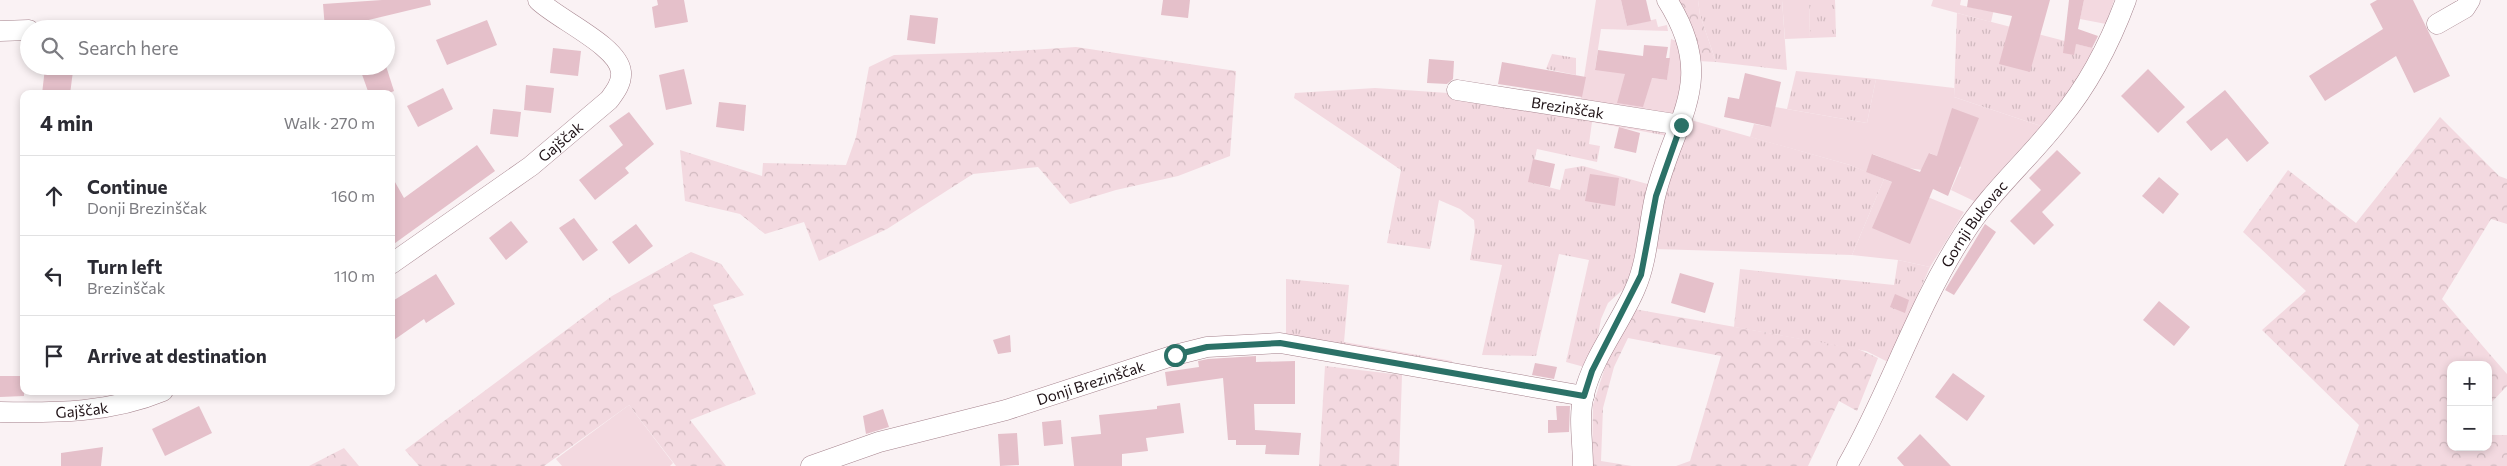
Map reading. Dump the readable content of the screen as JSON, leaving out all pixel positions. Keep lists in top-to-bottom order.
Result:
{
  "streets": {
    "street": [
      "Brezinščak",
      "Gajščak",
      "Gornji Bukovac",
      "Donji Brezinščak"
    ]
  },
  "page": {
    "search": "Search here",
    "heading": ["4 min", "Walk · 270 m"],
    "list": [
      ["Continue", "Donji Brezinščak", "160 m"],
      ["Turn left", "Brezinščak", "110 m"],
      "Arrive at destination"
    ],
    "map_buttons": ["+", "−"]
  }
}
